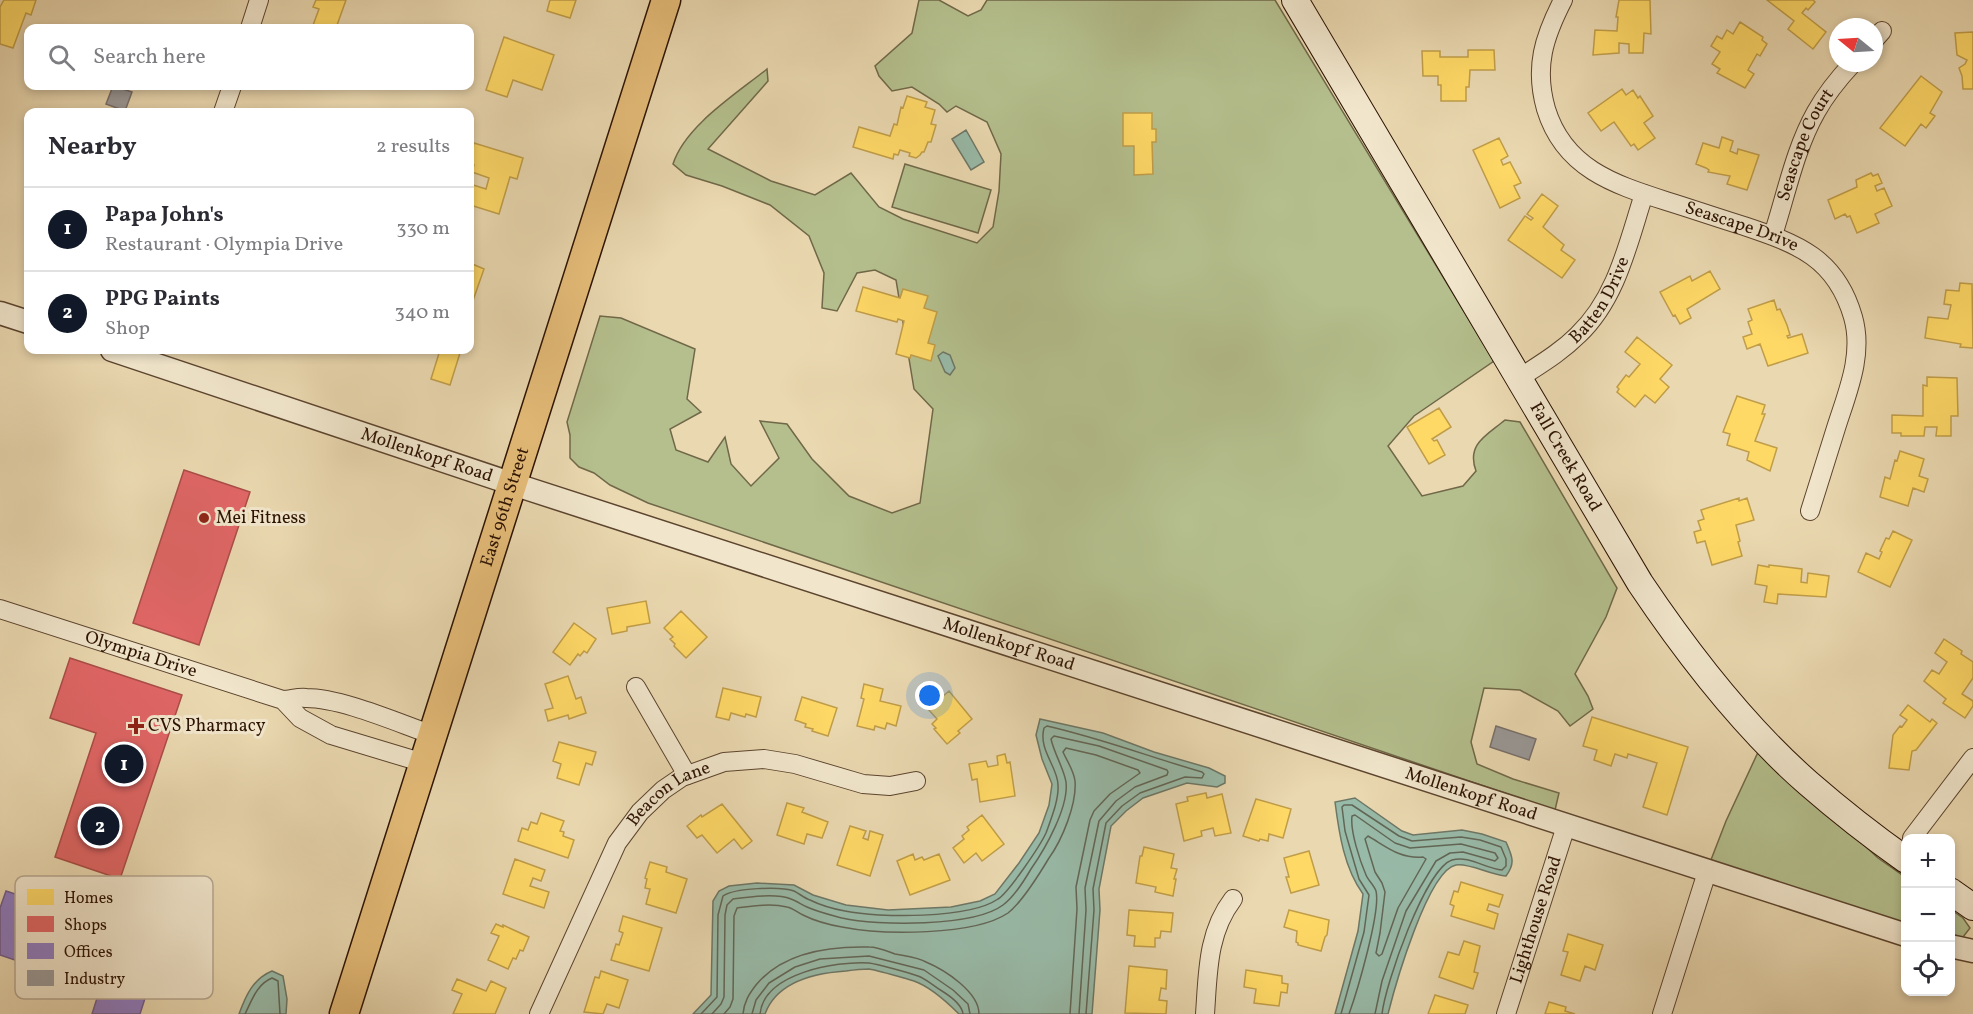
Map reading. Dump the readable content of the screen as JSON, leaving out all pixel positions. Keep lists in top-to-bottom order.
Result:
{
  "streets": {
    "main road": ["Fall Creek Road", "East 96th Street"],
    "street": [
      "Seascape Court",
      "Seascape Drive",
      "Batten Drive",
      "Mollenkopf Road",
      "Olympia Drive",
      "Beacon Lane",
      "Lighthouse Road"
    ]
  },
  "crossings": [
    ["Seascape Court", "Seascape Drive"],
    ["Seascape Drive", "Batten Drive"],
    ["Batten Drive", "Fall Creek Road"],
    ["Mollenkopf Road", "East 96th Street"],
    ["Mollenkopf Road", "Lighthouse Road"],
    ["East 96th Street", "Olympia Drive"]
  ],
  "places": {
    "other": ["Mei Fitness"],
    "health": ["CVS Pharmacy"]
  },
  "legend": [
    "Homes",
    "Shops",
    "Offices",
    "Industry"
  ],
  "north": "left",
  "page": {
    "search": "Search here",
    "heading": ["Nearby", "2 results"],
    "list": [
      {
        "mark": "1",
        "name": "Papa John's",
        "note": "Restaurant · Olympia Drive",
        "value": "330 m"
      },
      {
        "mark": "2",
        "name": "PPG Paints",
        "note": "Shop",
        "value": "340 m"
      }
    ],
    "pins": ["1", "2"],
    "map_buttons": ["+", "−"]
  }
}
